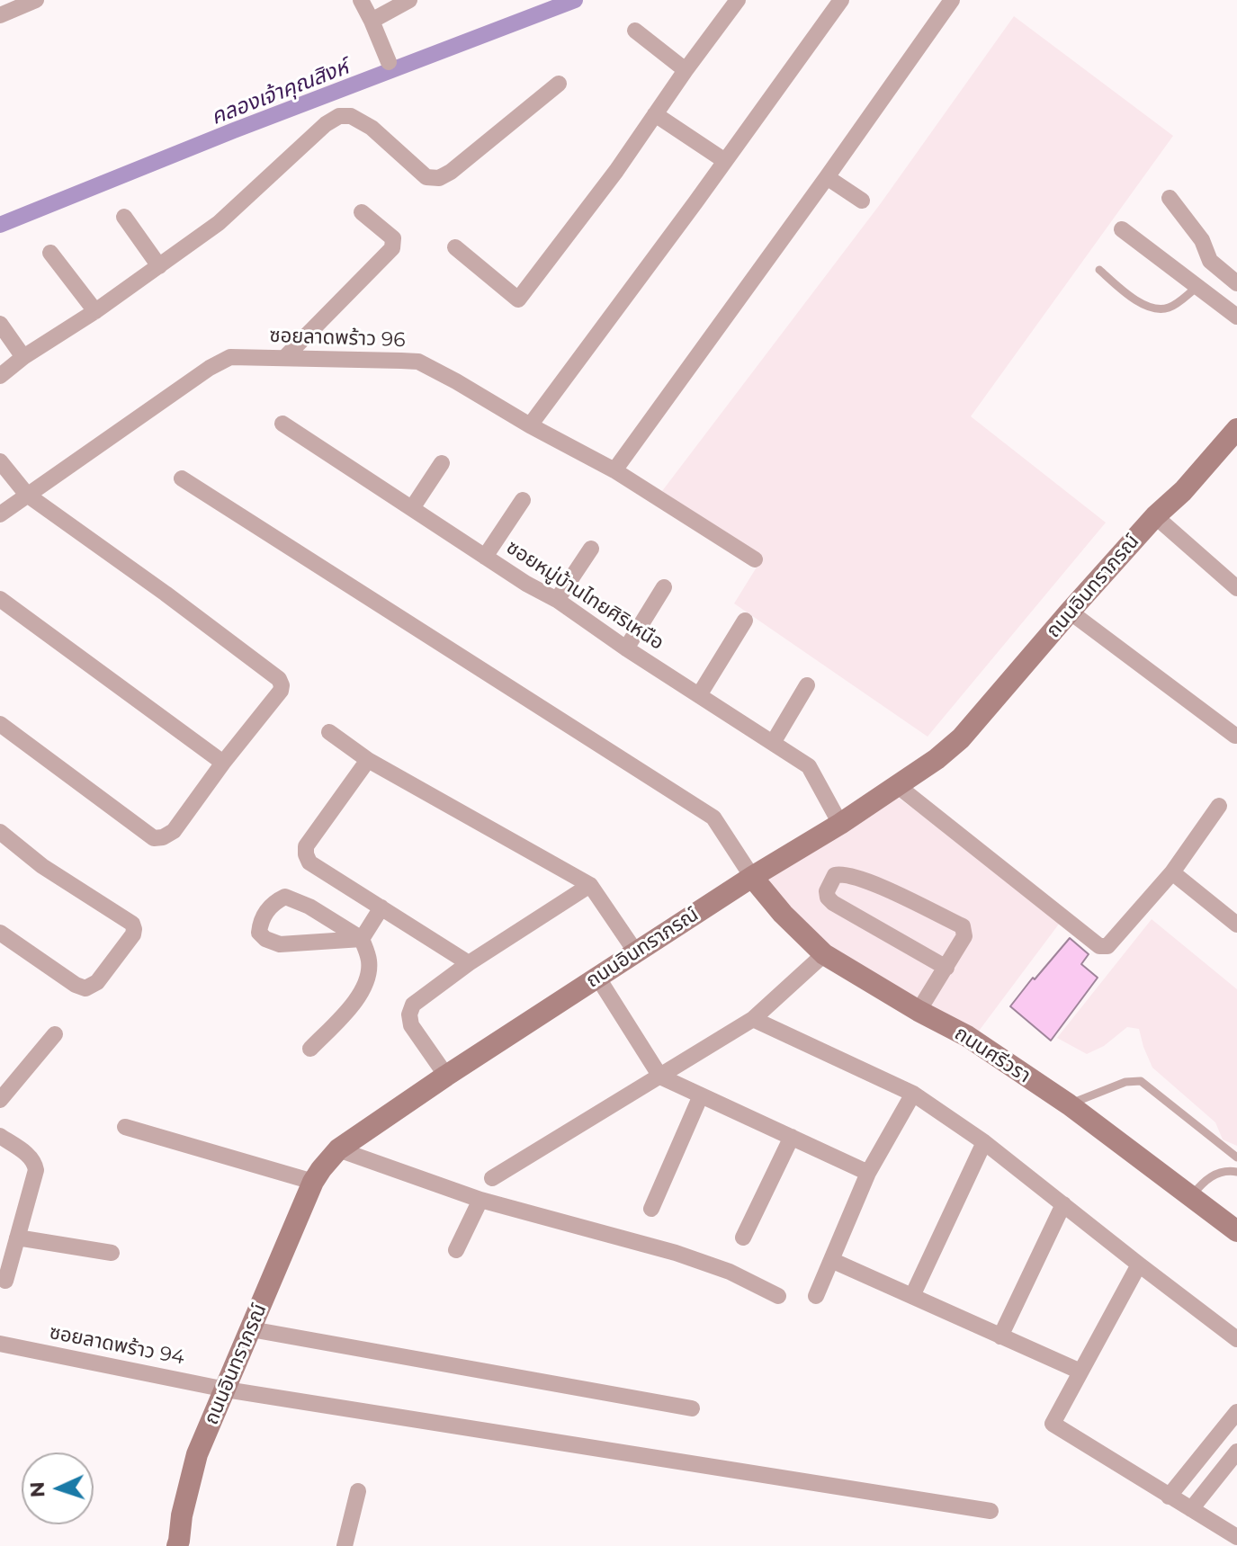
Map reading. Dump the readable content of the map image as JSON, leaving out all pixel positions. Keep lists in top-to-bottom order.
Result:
{
  "streets": {
    "street": [
      "ซอยลาดพร้าว 96",
      "ถนนอินทราภรณ์",
      "ซอยหมู่บ้านไทยศิริเหนือ",
      "ถนนศรีวรา",
      "ซอยลาดพร้าว 94"
    ]
  },
  "crossings": [
    ["ถนนอินทราภรณ์", "ซอยหมู่บ้านไทยศิริเหนือ"],
    ["ถนนอินทราภรณ์", "ถนนศรีวรา"],
    ["ถนนอินทราภรณ์", "ซอยลาดพร้าว 94"]
  ],
  "water": ["คลองเจ้าคุณสิงห์"],
  "north": "left"
}
